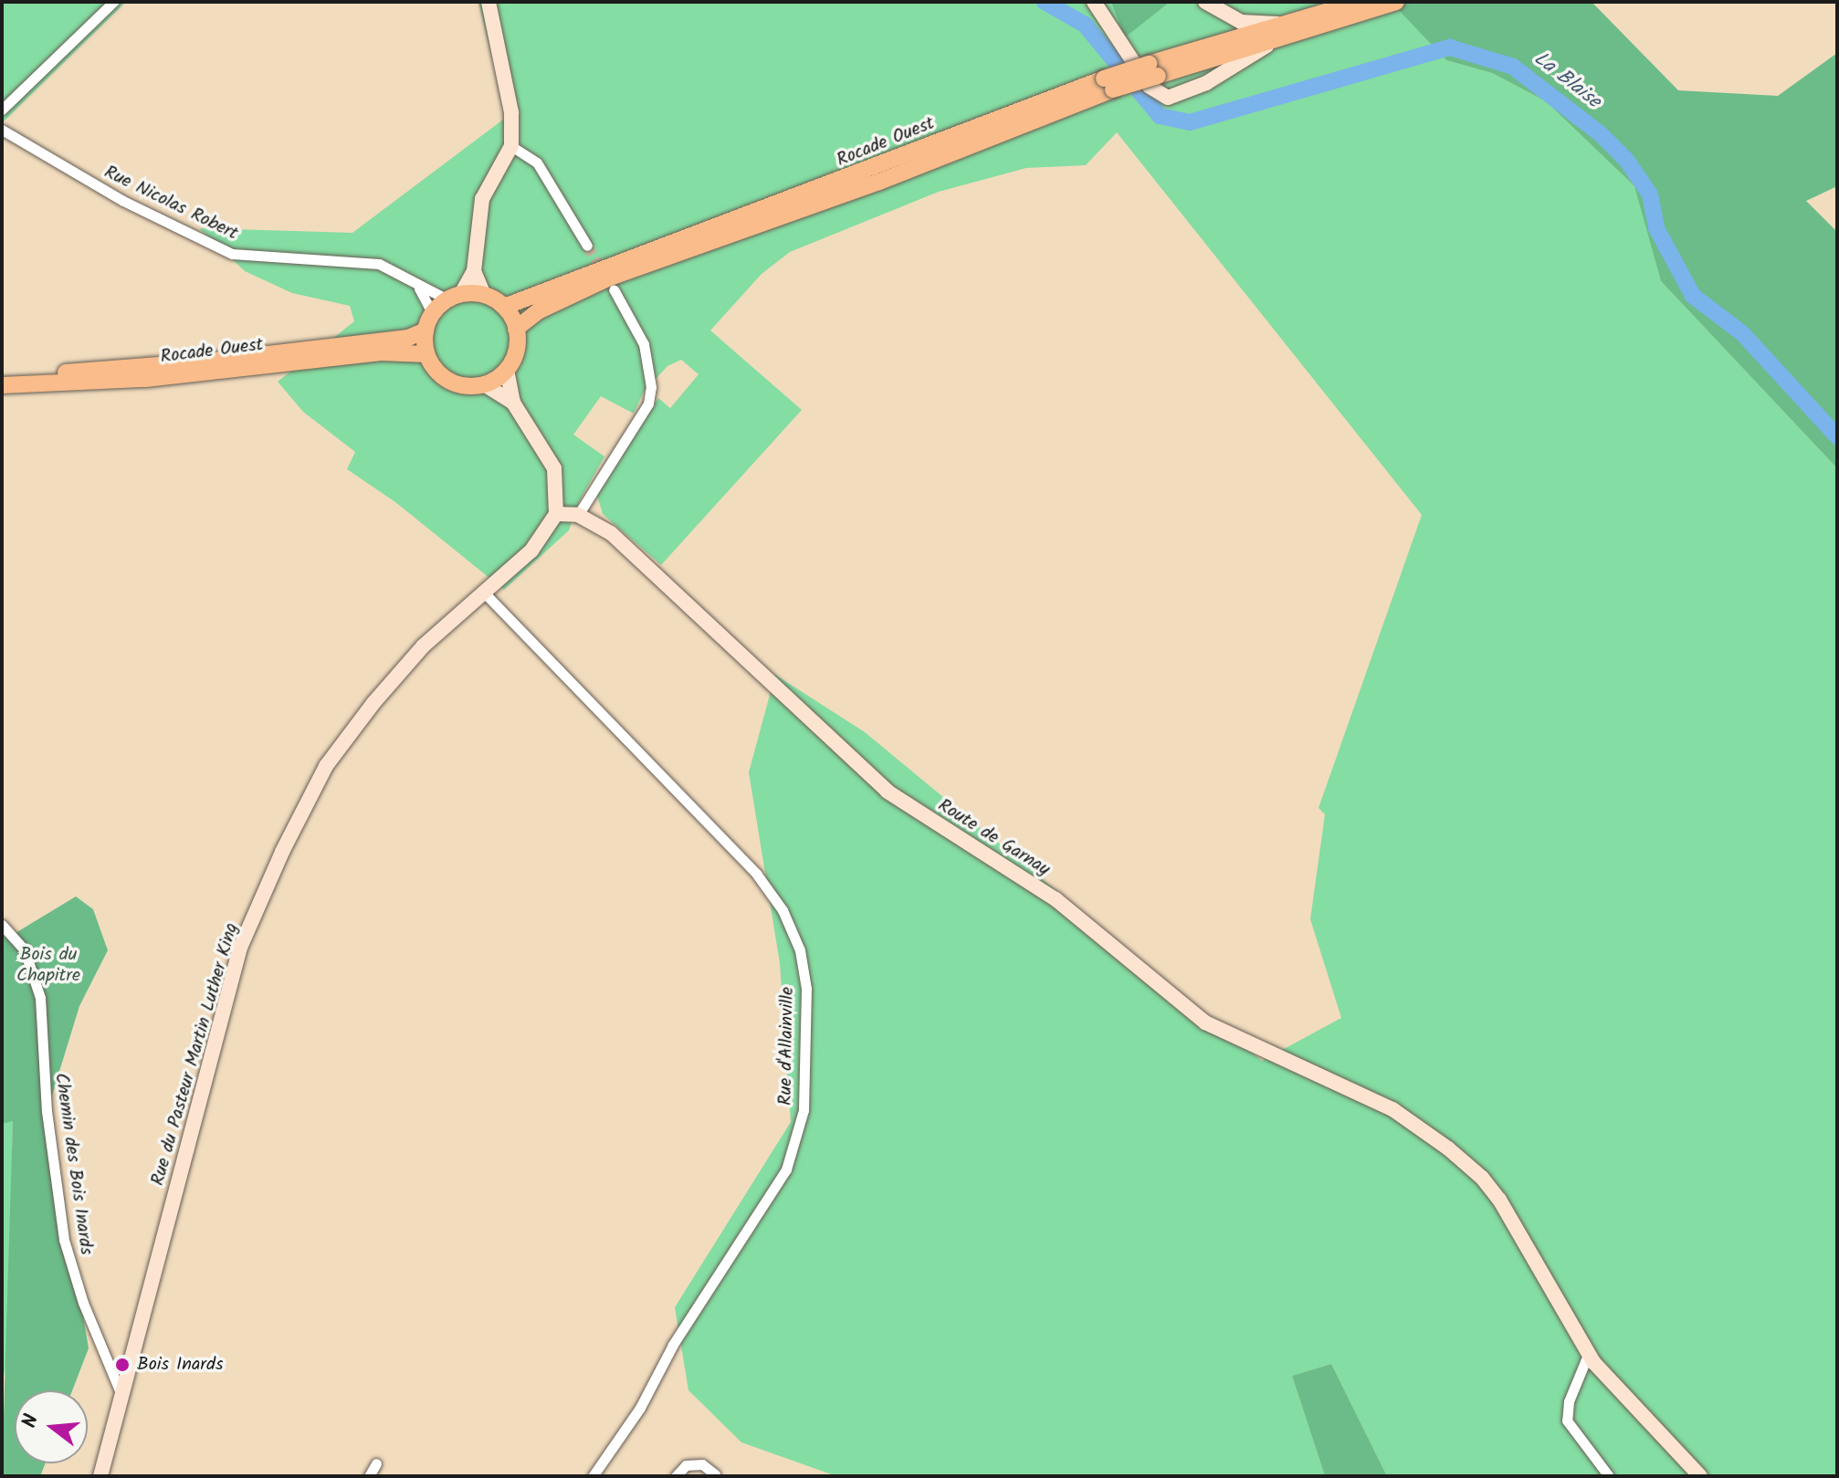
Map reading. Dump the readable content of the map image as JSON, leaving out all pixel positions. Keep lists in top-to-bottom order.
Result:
{
  "streets": {
    "main road": ["Rocade Ouest"],
    "street": [
      "Rue Nicolas Robert",
      "Route de Garnay",
      "Rue d'Allainville",
      "Rue du Pasteur Martin Luther King",
      "Chemin des Bois Inards"
    ]
  },
  "crossings": [
    ["Rocade Ouest", "Rue Nicolas Robert"],
    ["Route de Garnay", "Rue du Pasteur Martin Luther King"],
    ["Rue d'Allainville", "Rue du Pasteur Martin Luther King"],
    ["Rue du Pasteur Martin Luther King", "Chemin des Bois Inards"]
  ],
  "water": ["La Blaise"],
  "parks": ["Bois du Chapitre"],
  "places": ["Bois Inards"],
  "north": "left"
}
